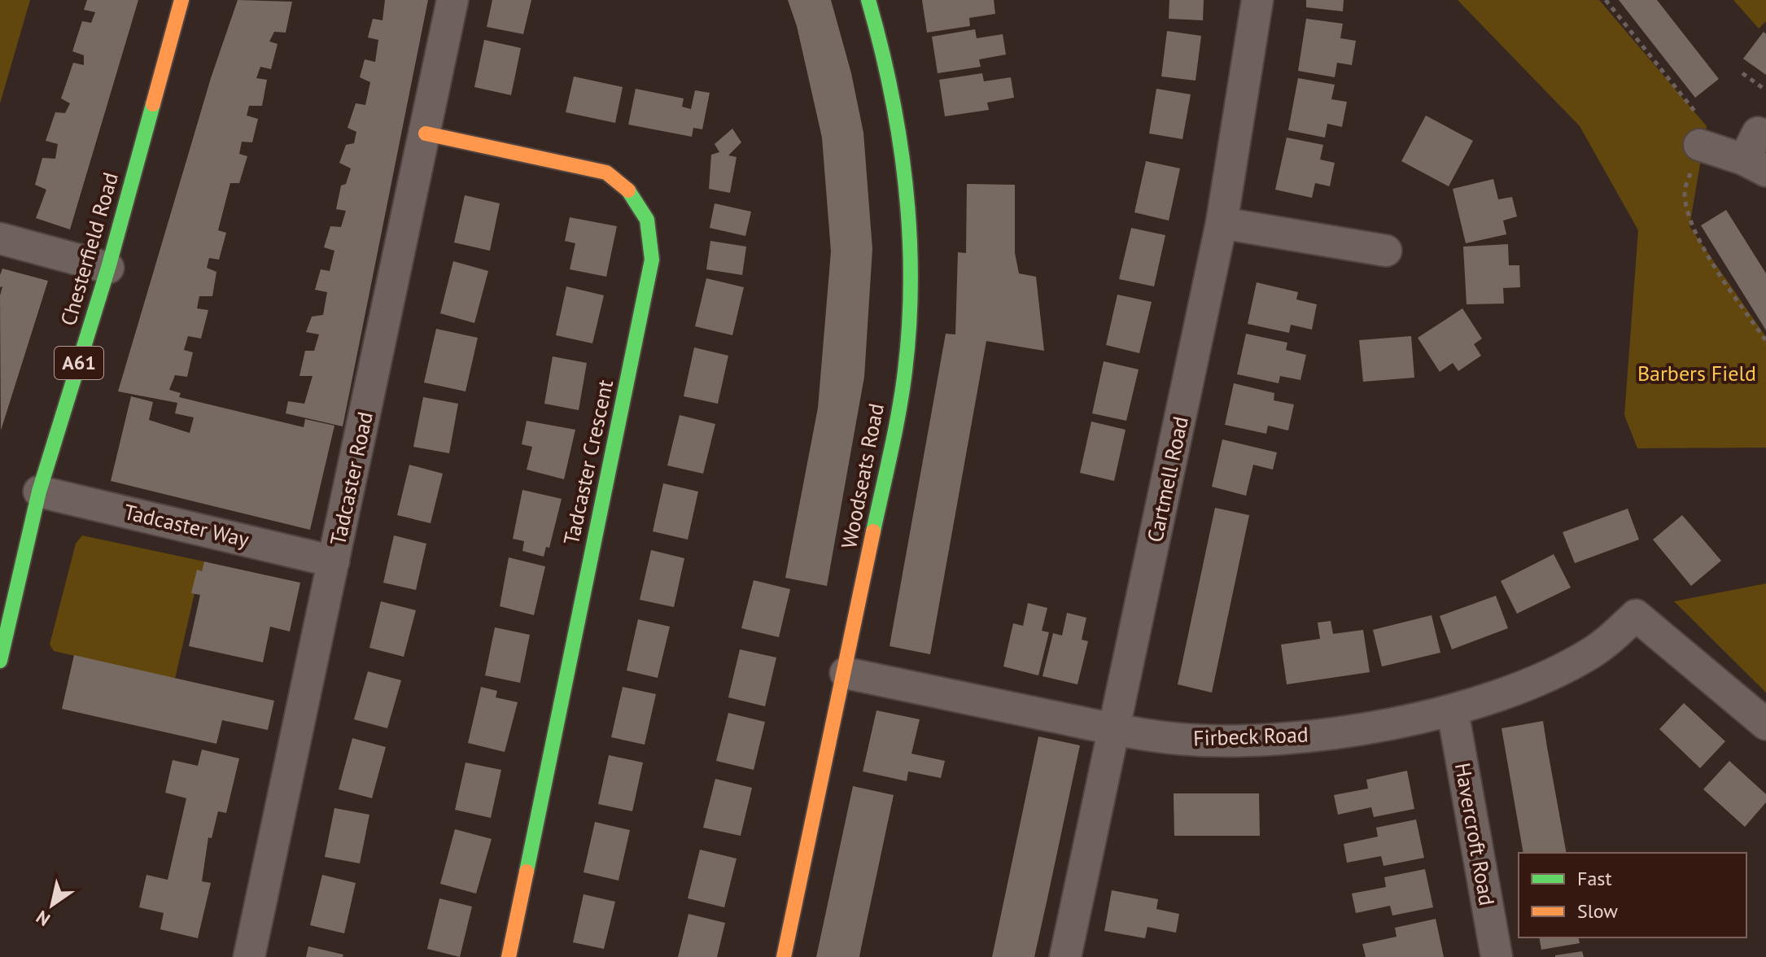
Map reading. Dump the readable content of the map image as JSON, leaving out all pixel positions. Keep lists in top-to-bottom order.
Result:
{
  "streets": {
    "main road": [
      "Chesterfield Road",
      "A61",
      "Tadcaster Crescent",
      "Woodseats Road"
    ],
    "street": [
      "Tadcaster Road",
      "Cartmell Road",
      "Tadcaster Way",
      "Firbeck Road",
      "Havercroft Road"
    ]
  },
  "crossings": [
    ["Chesterfield Road", "Tadcaster Way"],
    ["Tadcaster Crescent", "Tadcaster Road"],
    ["Woodseats Road", "Firbeck Road"],
    ["Tadcaster Road", "Tadcaster Way"],
    ["Cartmell Road", "Firbeck Road"],
    ["Firbeck Road", "Havercroft Road"]
  ],
  "parks": ["Barbers Field"],
  "legend": ["Fast", "Slow"],
  "north": "bottom left"
}
